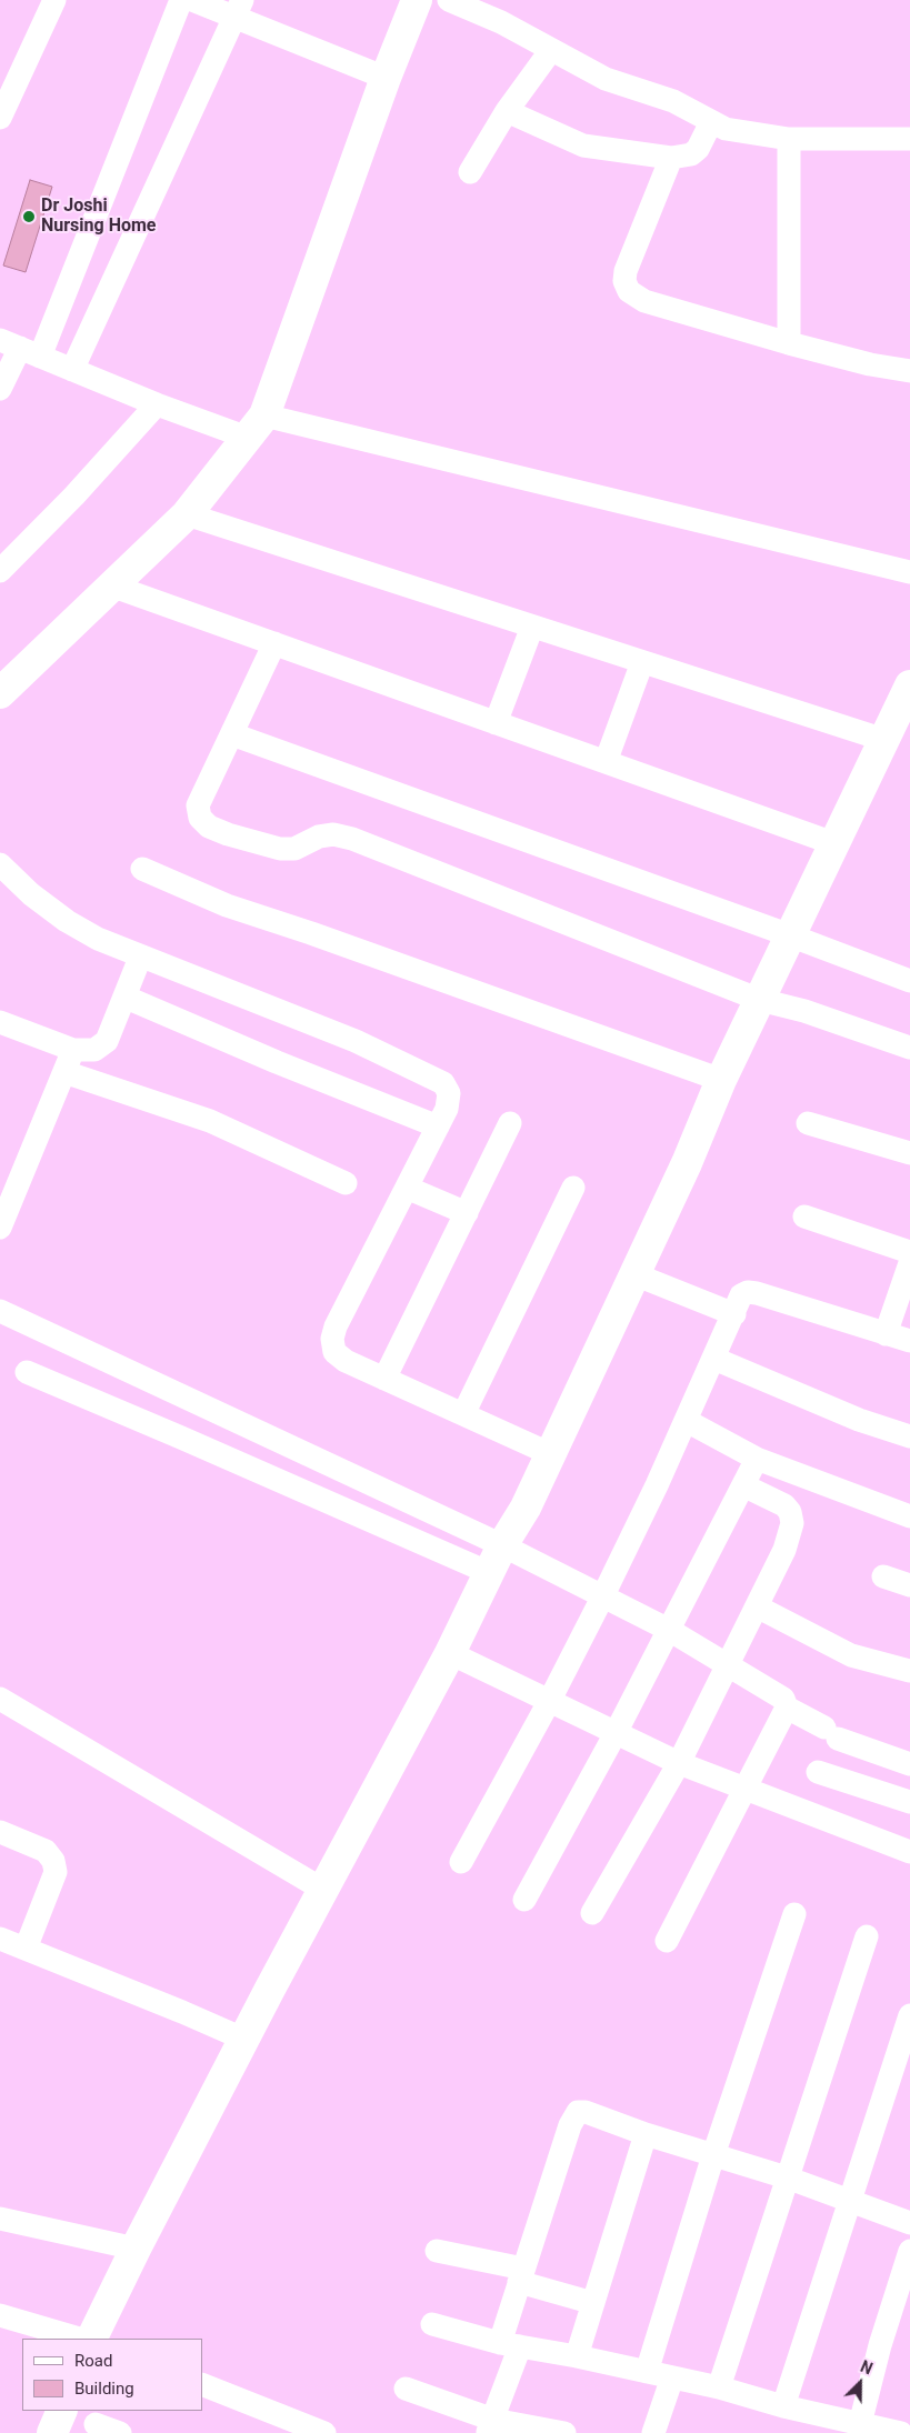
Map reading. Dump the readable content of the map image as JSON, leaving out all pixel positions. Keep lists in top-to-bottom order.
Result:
{
  "places": ["Dr Joshi Nursing Home"],
  "legend": ["Road", "Building"],
  "north": "top right"
}
